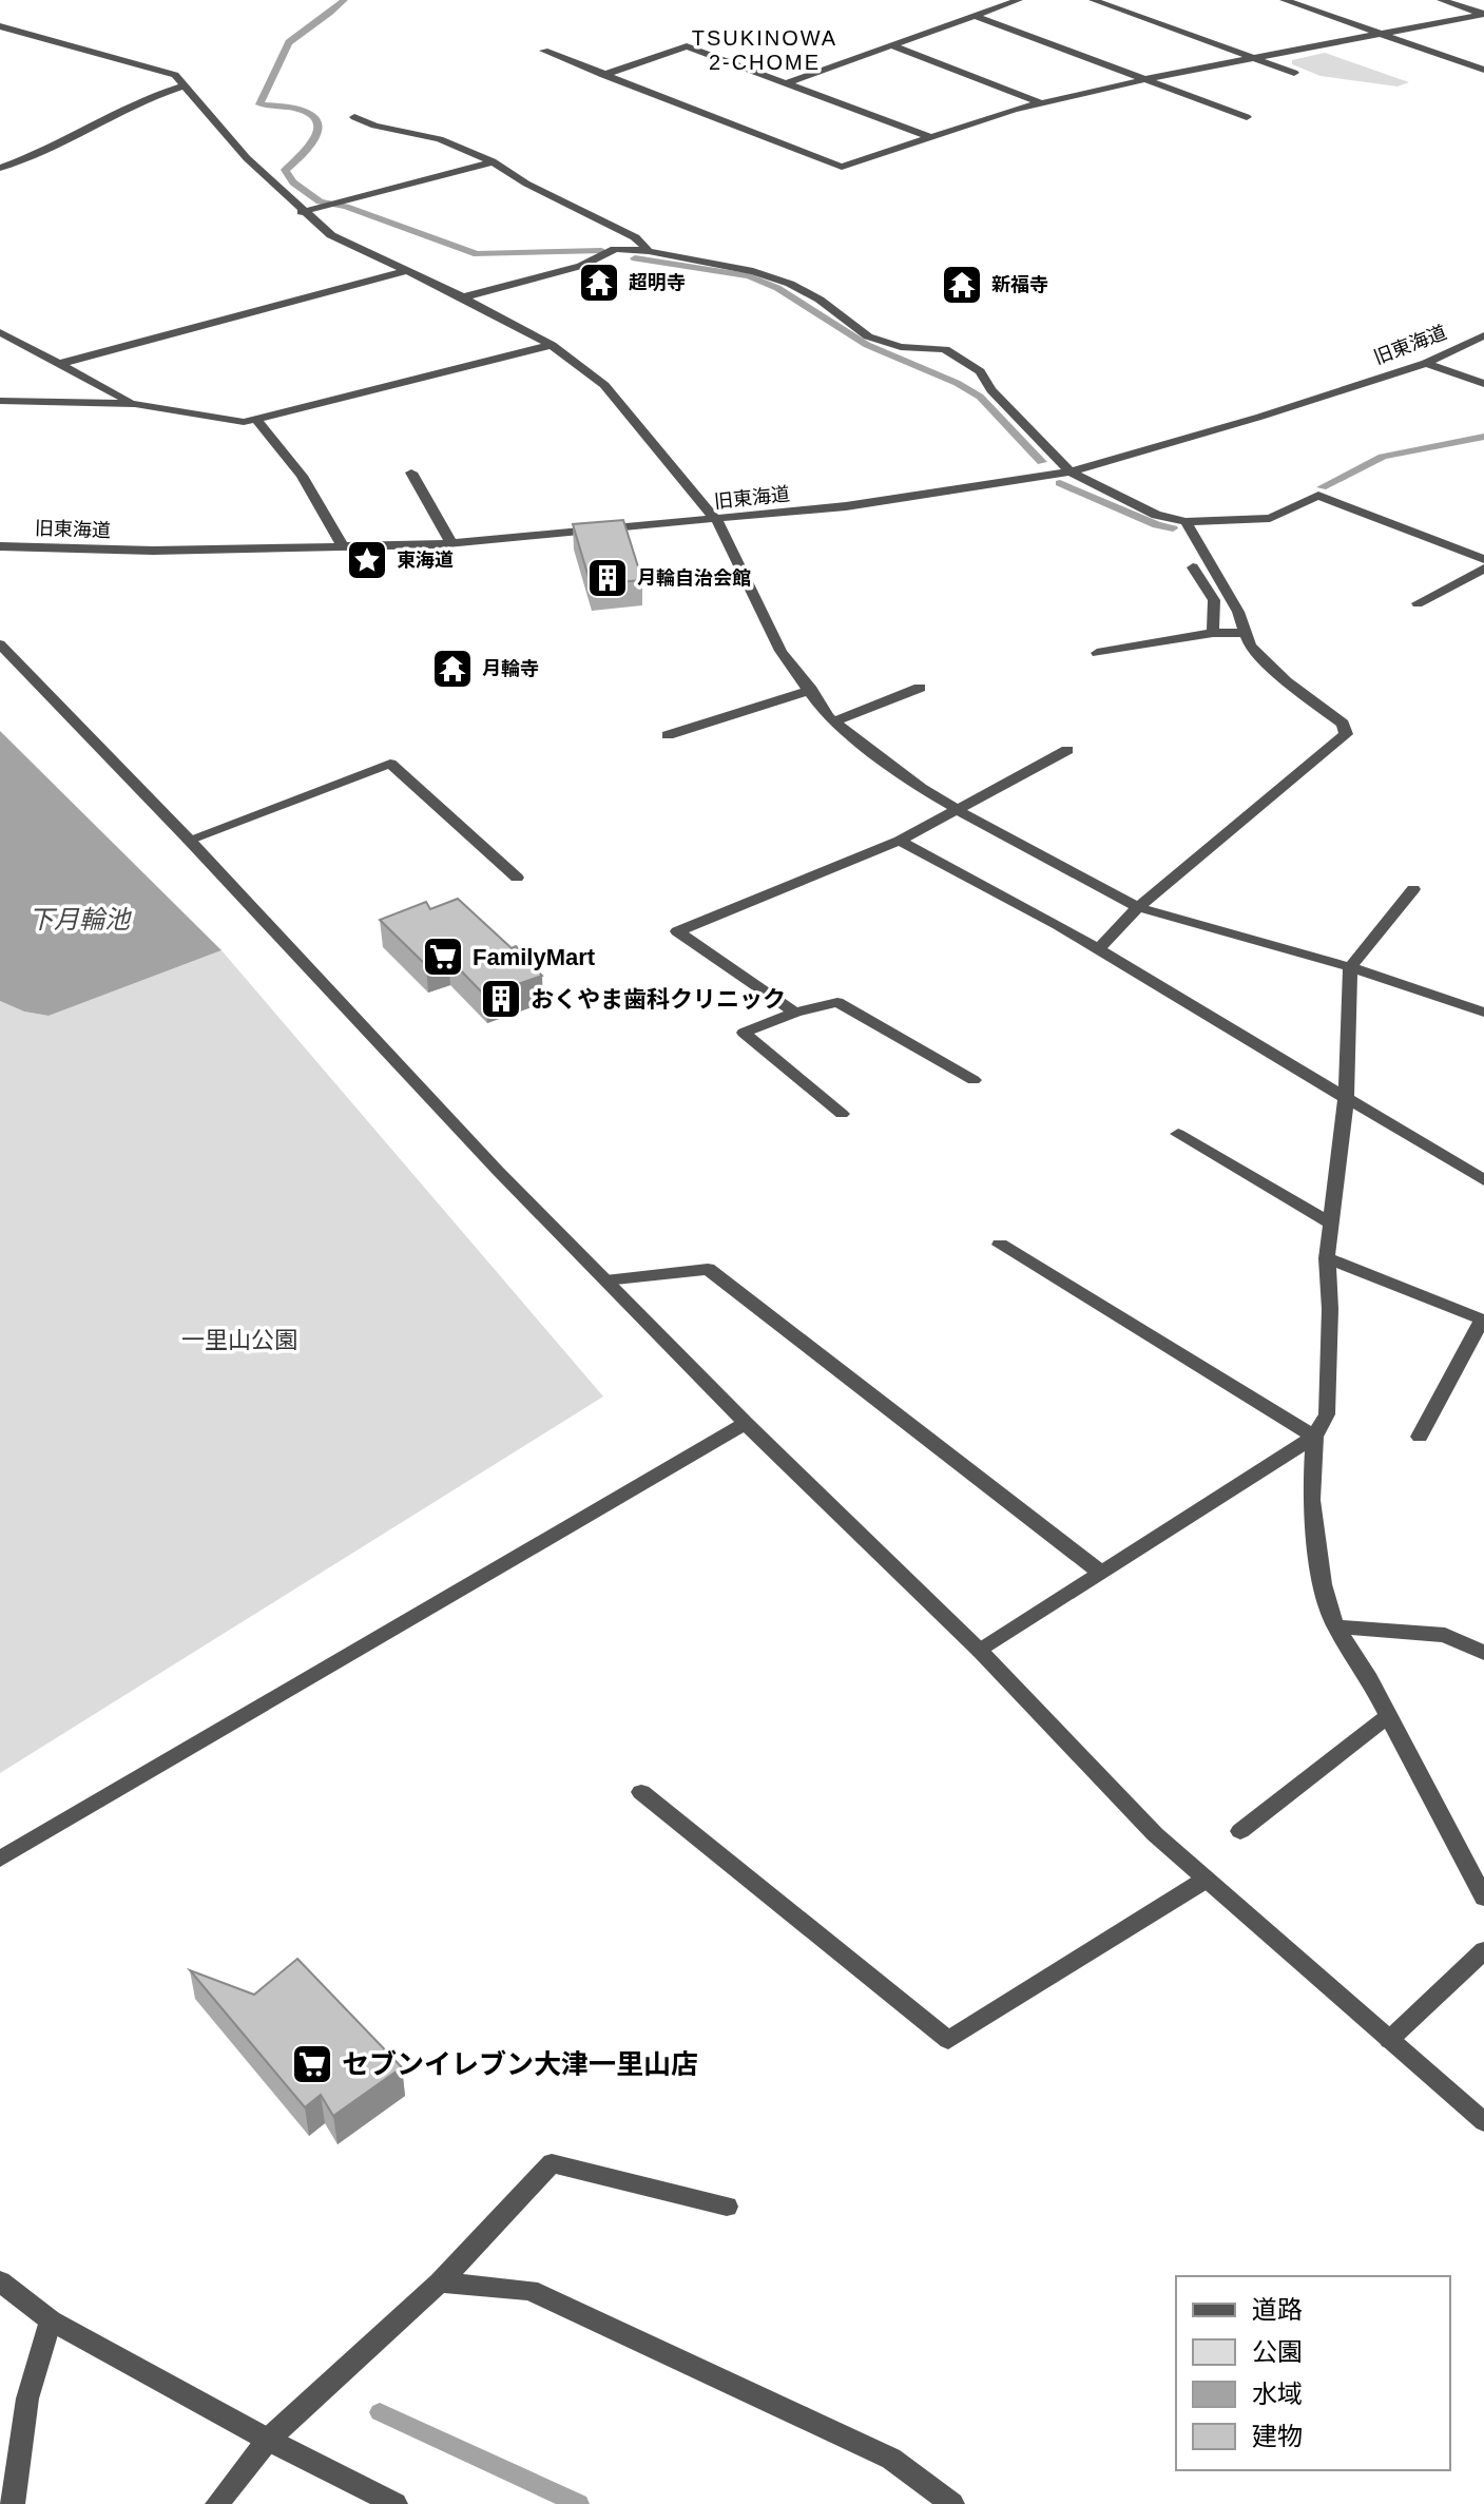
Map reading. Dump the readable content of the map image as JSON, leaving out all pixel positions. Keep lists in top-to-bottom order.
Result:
{
  "streets": {
    "street": ["旧東海道"]
  },
  "districts": ["TSUKINOWA 2-CHOME"],
  "water": ["下月輪池"],
  "parks": ["一里山公園"],
  "places": {
    "temple": ["超明寺", "新福寺", "月輪寺"],
    "place": ["東海道"],
    "building": ["月輪自治会館", "おくやま歯科クリニック"],
    "supermarket": ["FamilyMart", "セブンイレブン大津一里山店"]
  },
  "legend": [
    "道路",
    "公園",
    "水域",
    "建物"
  ]
}
